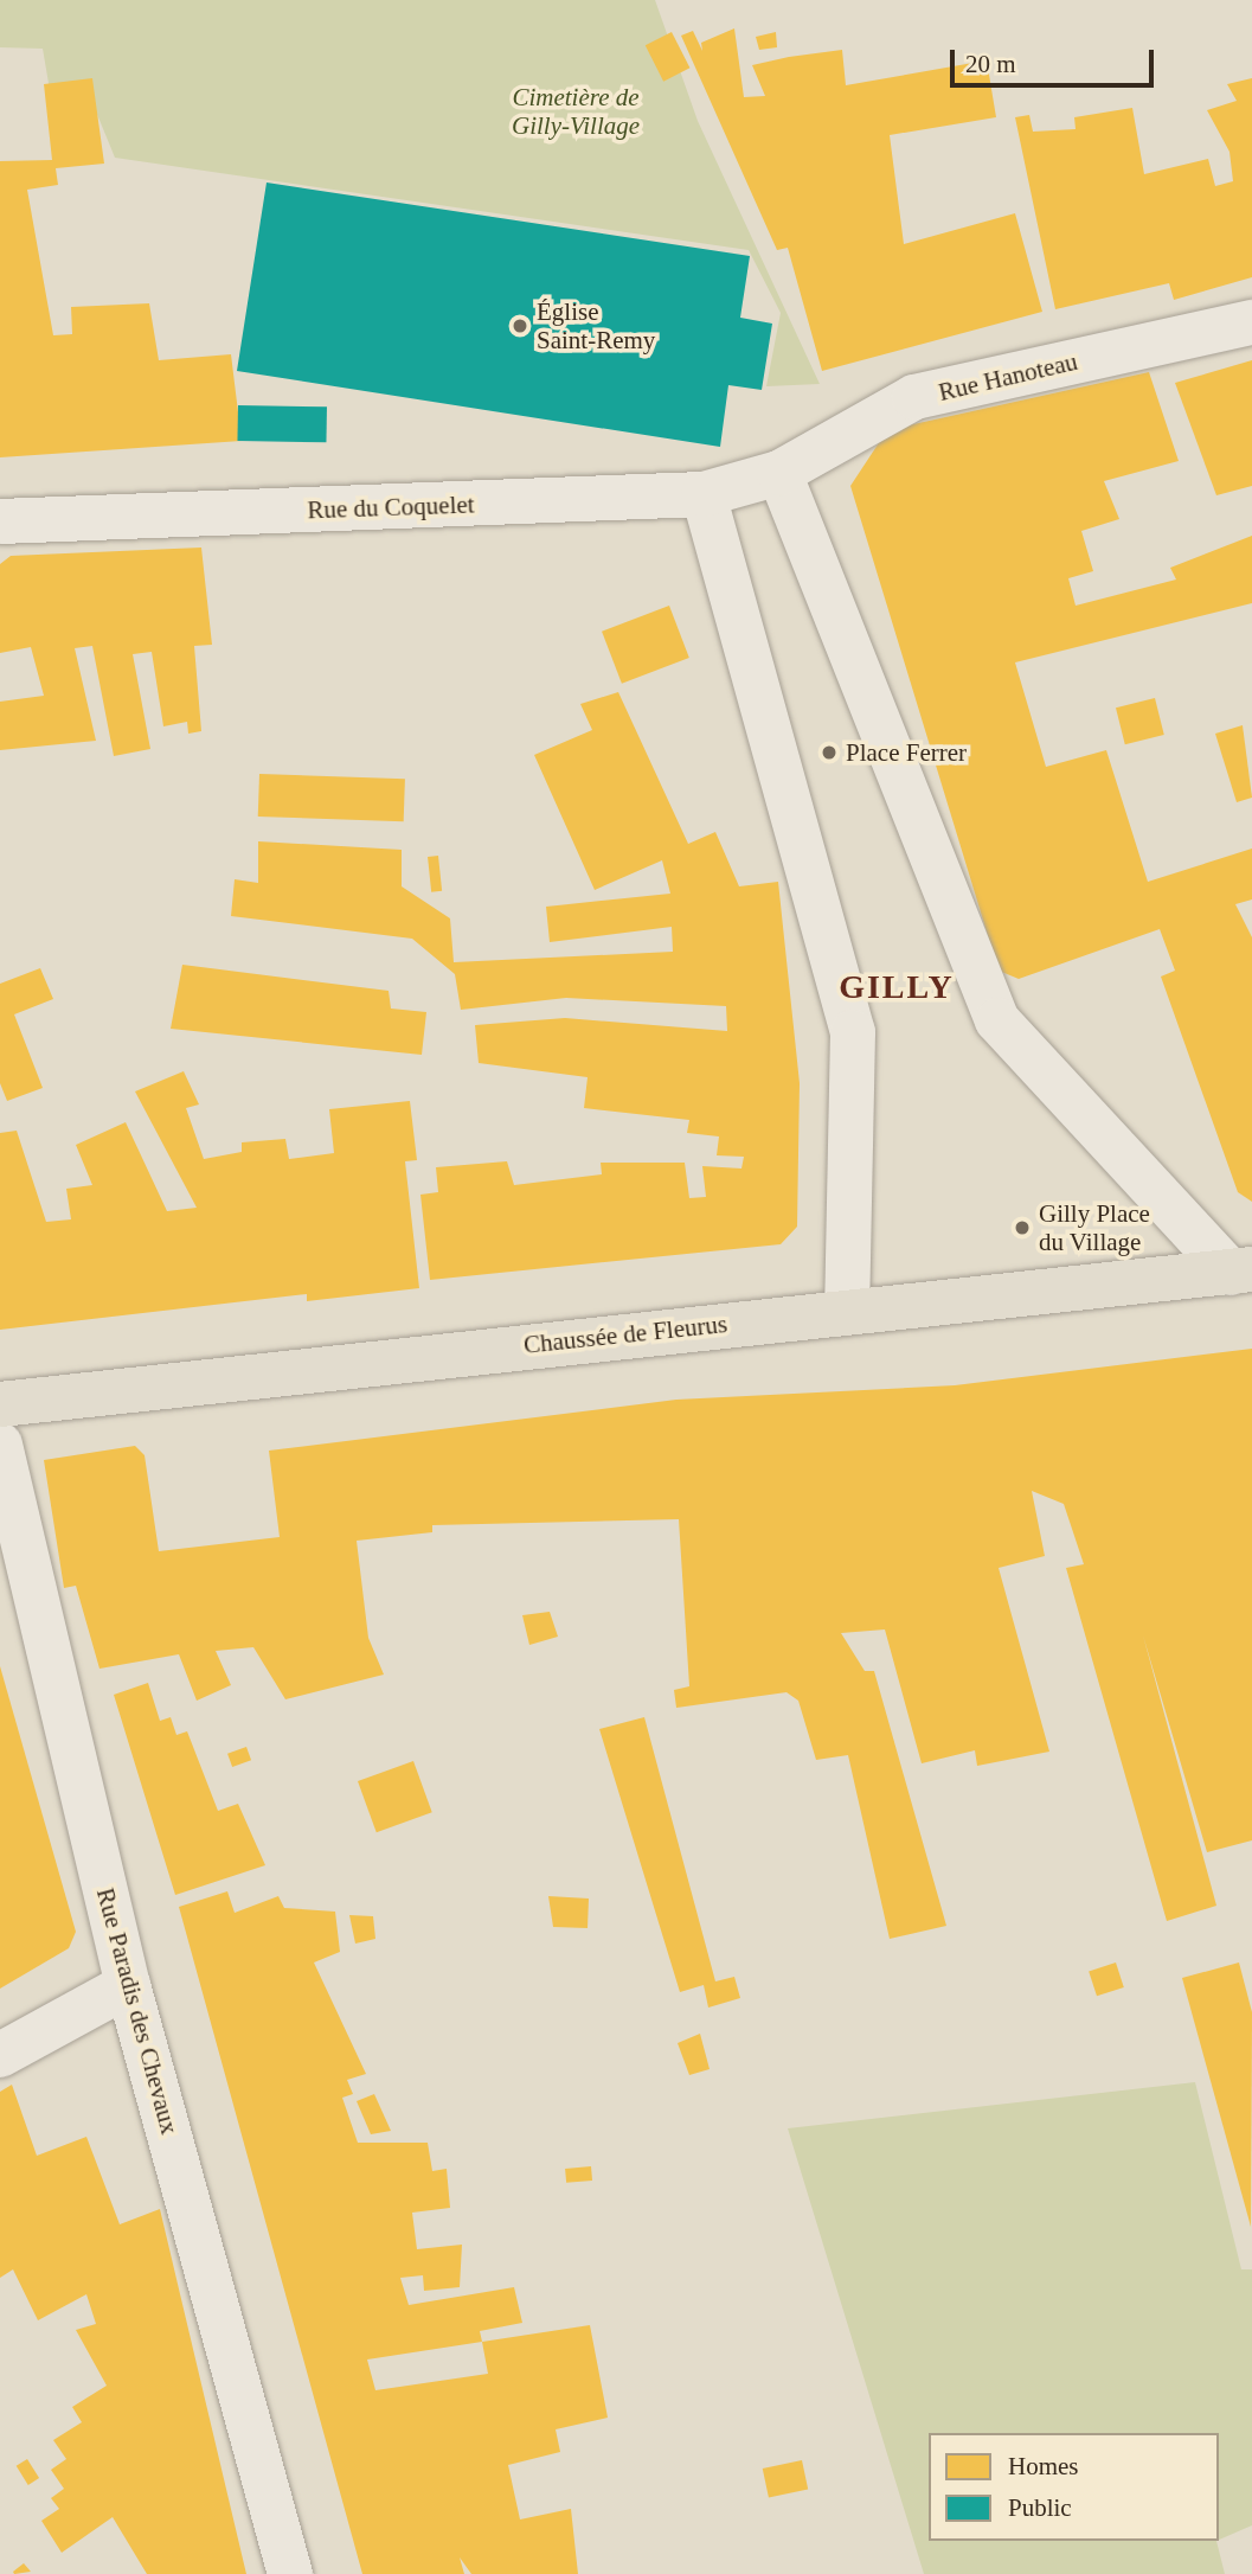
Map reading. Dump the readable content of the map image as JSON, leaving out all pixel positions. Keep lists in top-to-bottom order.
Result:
{
  "streets": {
    "main road": ["Chaussée de Fleurus"],
    "street": ["Rue Hanoteau", "Rue du Coquelet", "Rue Paradis des Chevaux"]
  },
  "crossings": [
    ["Rue Hanoteau", "Rue du Coquelet"]
  ],
  "districts": ["GILLY"],
  "parks": ["Cimetière de Gilly-Village"],
  "places": ["Église Saint-Remy", "Place Ferrer", "Gilly Place du Village"],
  "legend": ["Homes", "Public"],
  "scale_bar": "20 m"
}
